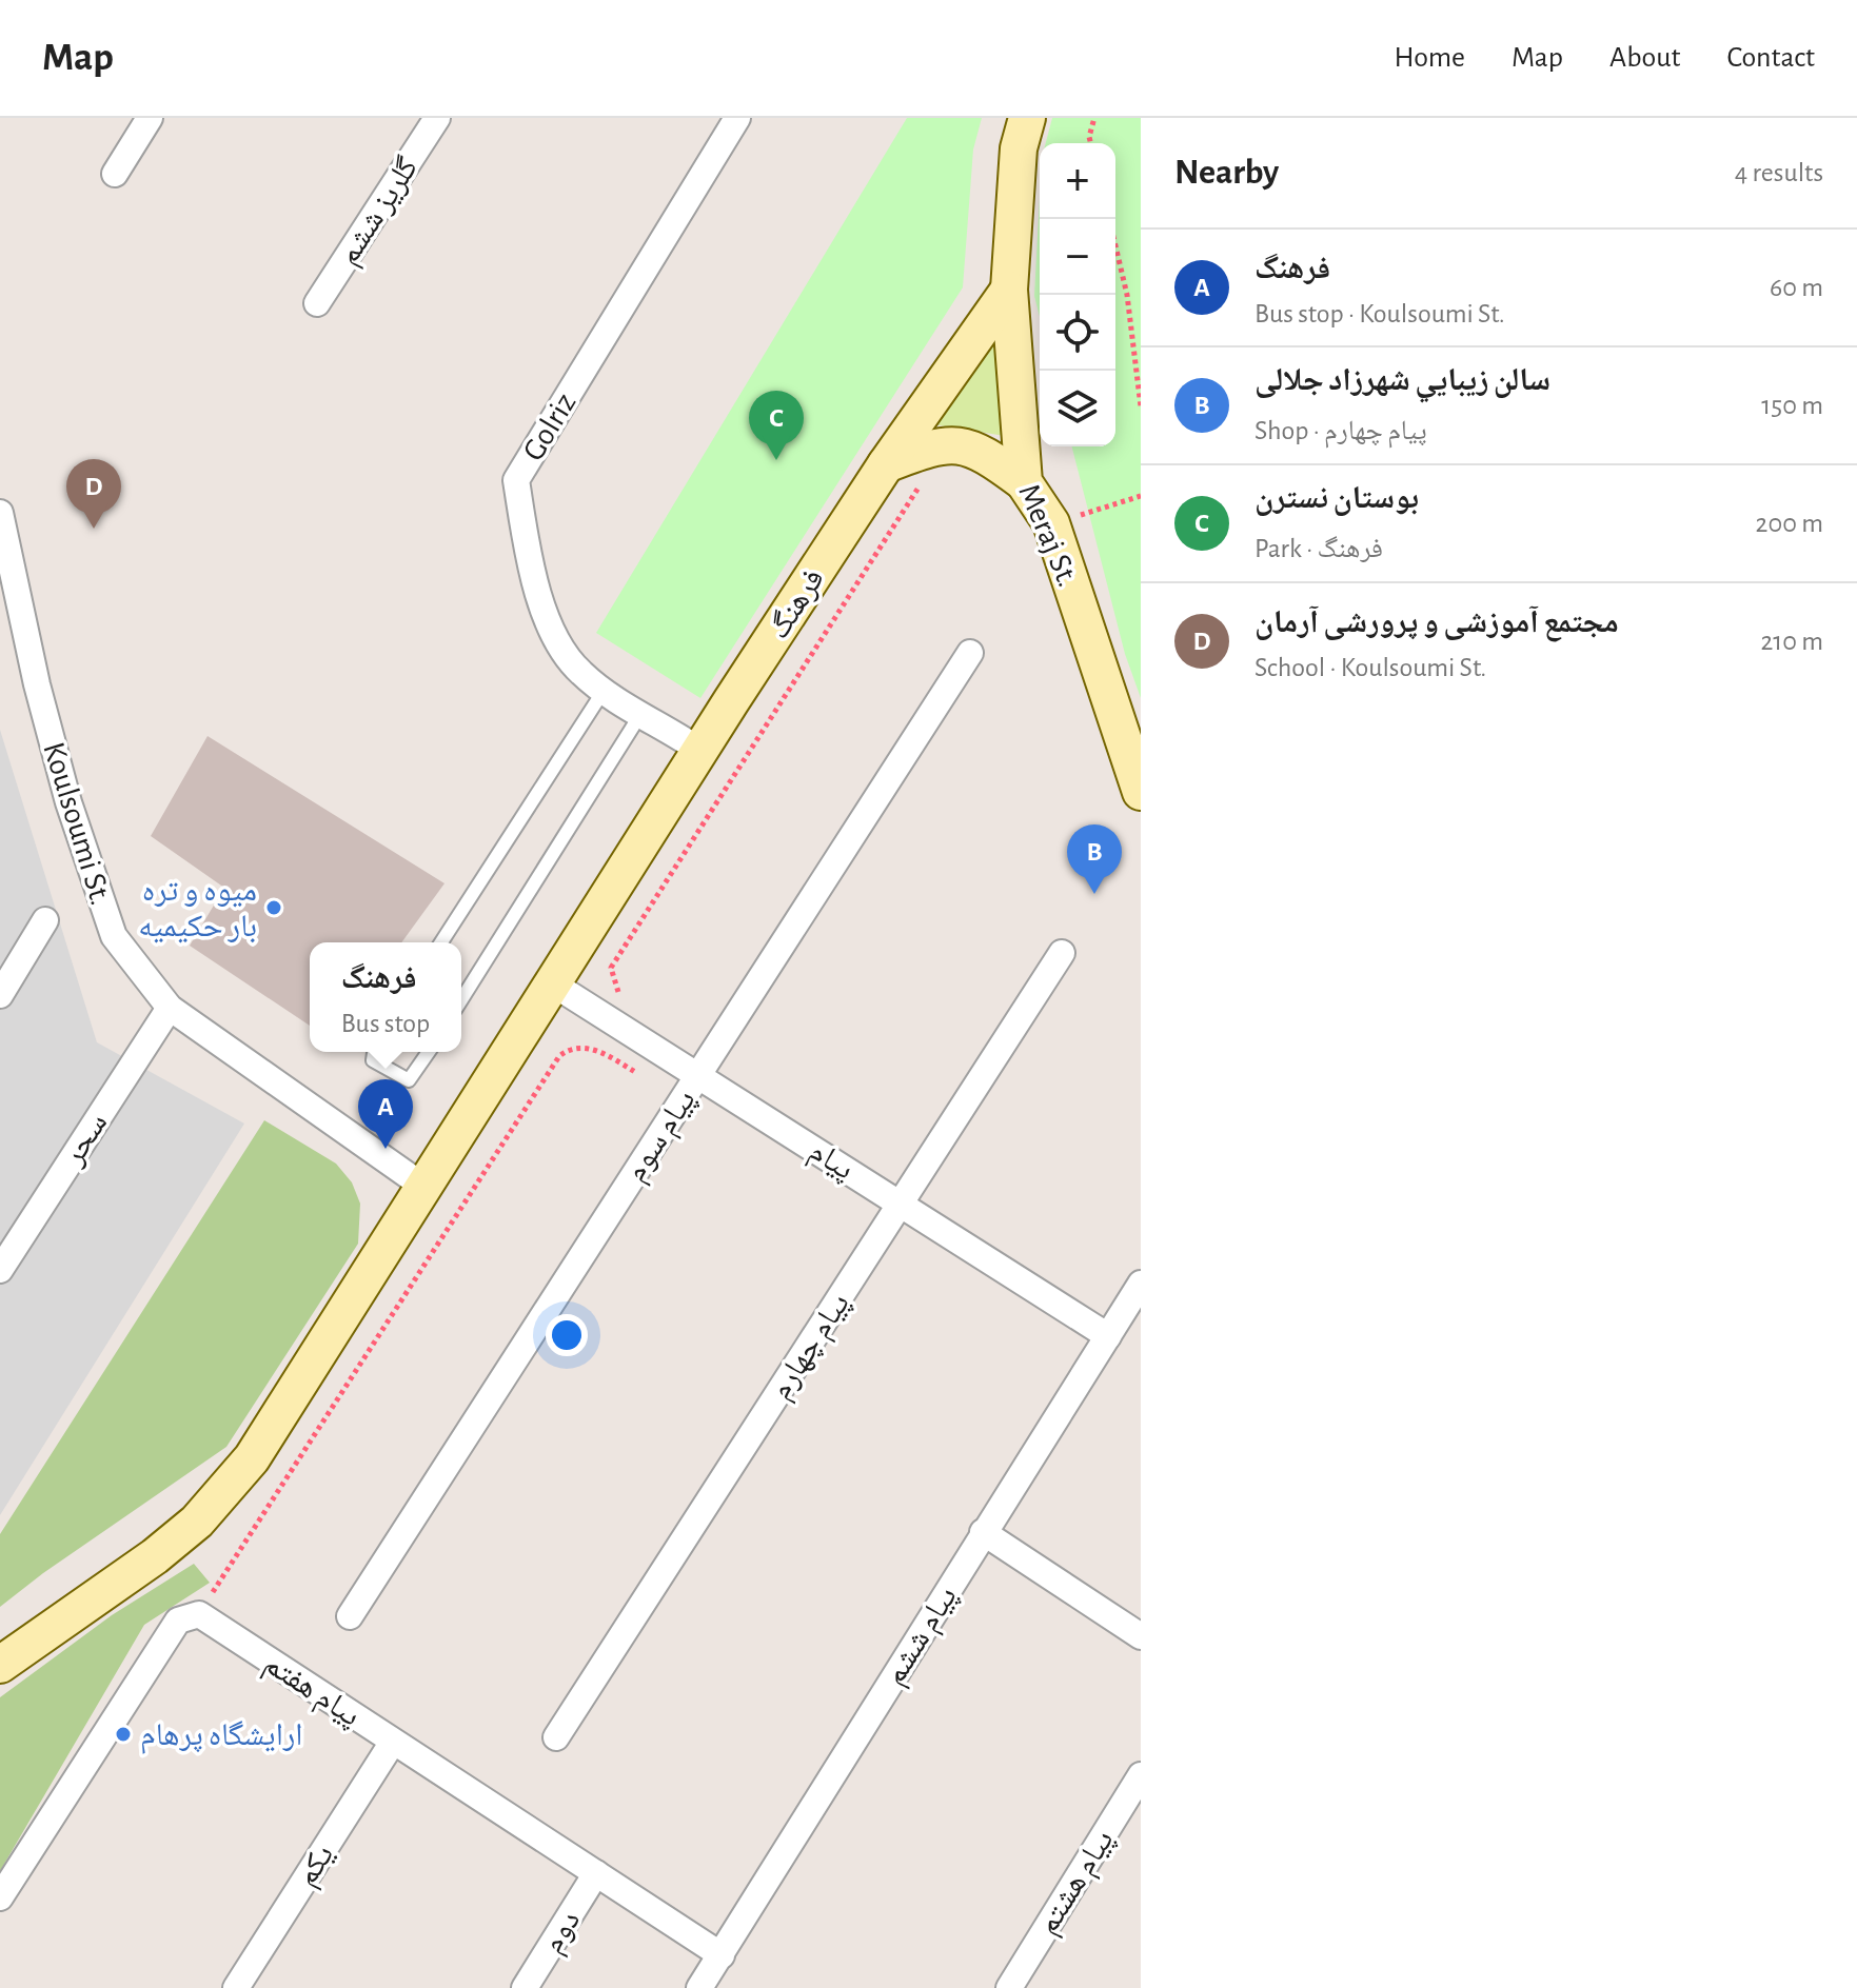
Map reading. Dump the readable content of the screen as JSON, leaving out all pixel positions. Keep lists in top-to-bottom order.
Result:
{
  "streets": {
    "main road": ["Meraj St.", "فرهنگ"],
    "street": [
      "گلریز ششم",
      "Golriz",
      "Koulsoumi St.",
      "پیام سوم",
      "سحر",
      "پیام",
      "پیام چهارم",
      "پیام ششم",
      "پیام هفتم",
      "یکم",
      "پیام هشتم",
      "دوم"
    ]
  },
  "crossings": [
    ["Golriz", "فرهنگ"],
    ["Meraj St.", "فرهنگ"],
    ["فرهنگ", "Koulsoumi St."],
    ["فرهنگ", "پیام"],
    ["Koulsoumi St.", "سحر"],
    ["پیام سوم", "پیام"],
    ["پیام", "پیام چهارم"],
    ["پیام", "پیام ششم"],
    ["پیام ششم", "پیام هفتم"],
    ["پیام هفتم", "یکم"],
    ["پیام هفتم", "دوم"]
  ],
  "places": ["میوه و تره بار حکیمیه", "ارایشگاه پرهام"],
  "page": {
    "header": "Map",
    "nav": [
      "Home",
      "Map",
      "About",
      "Contact"
    ],
    "heading": ["Nearby", "4 results"],
    "map_buttons": ["+", "−"],
    "list": [
      {
        "mark": "A",
        "name": "فرهنگ",
        "note": "Bus stop · Koulsoumi St.",
        "value": "60 m"
      },
      {
        "mark": "B",
        "name": "سالن زيبايي شهرزاد جلالى",
        "note": "Shop · پیام چهارم",
        "value": "150 m"
      },
      {
        "mark": "C",
        "name": "بوستان نسترن",
        "note": "Park · فرهنگ",
        "value": "200 m"
      },
      {
        "mark": "D",
        "name": "مجتمع آموزشی و پرورشی آرمان",
        "note": "School · Koulsoumi St.",
        "value": "210 m"
      }
    ],
    "pins": [
      "C",
      "D",
      "B",
      "A"
    ],
    "popup": ["فرهنگ", "Bus stop"]
  }
}
